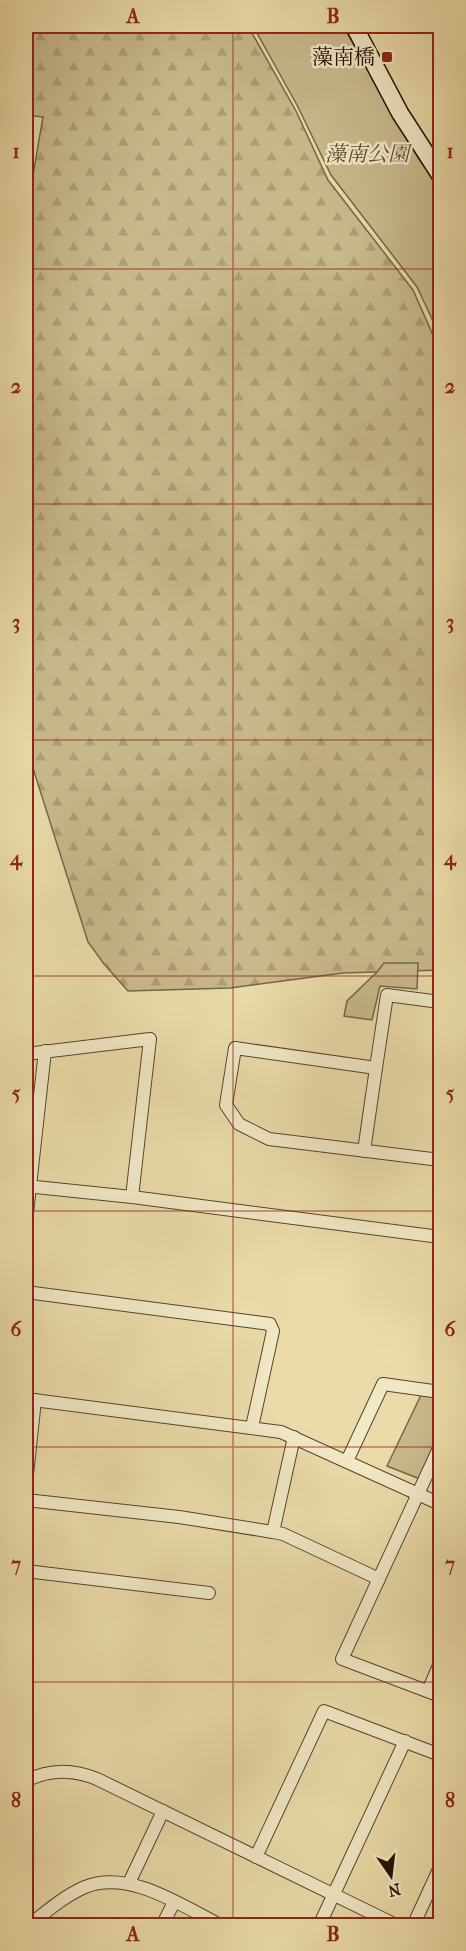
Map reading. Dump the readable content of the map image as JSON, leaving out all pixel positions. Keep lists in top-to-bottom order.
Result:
{
  "parks": ["藻南公園"],
  "places": {
    "transit": ["藻南橋"]
  },
  "north": "bottom",
  "grid": {
    "columns": ["A", "B"],
    "rows": [
      "1",
      "2",
      "3",
      "4",
      "5",
      "6",
      "7",
      "8"
    ]
  }
}
